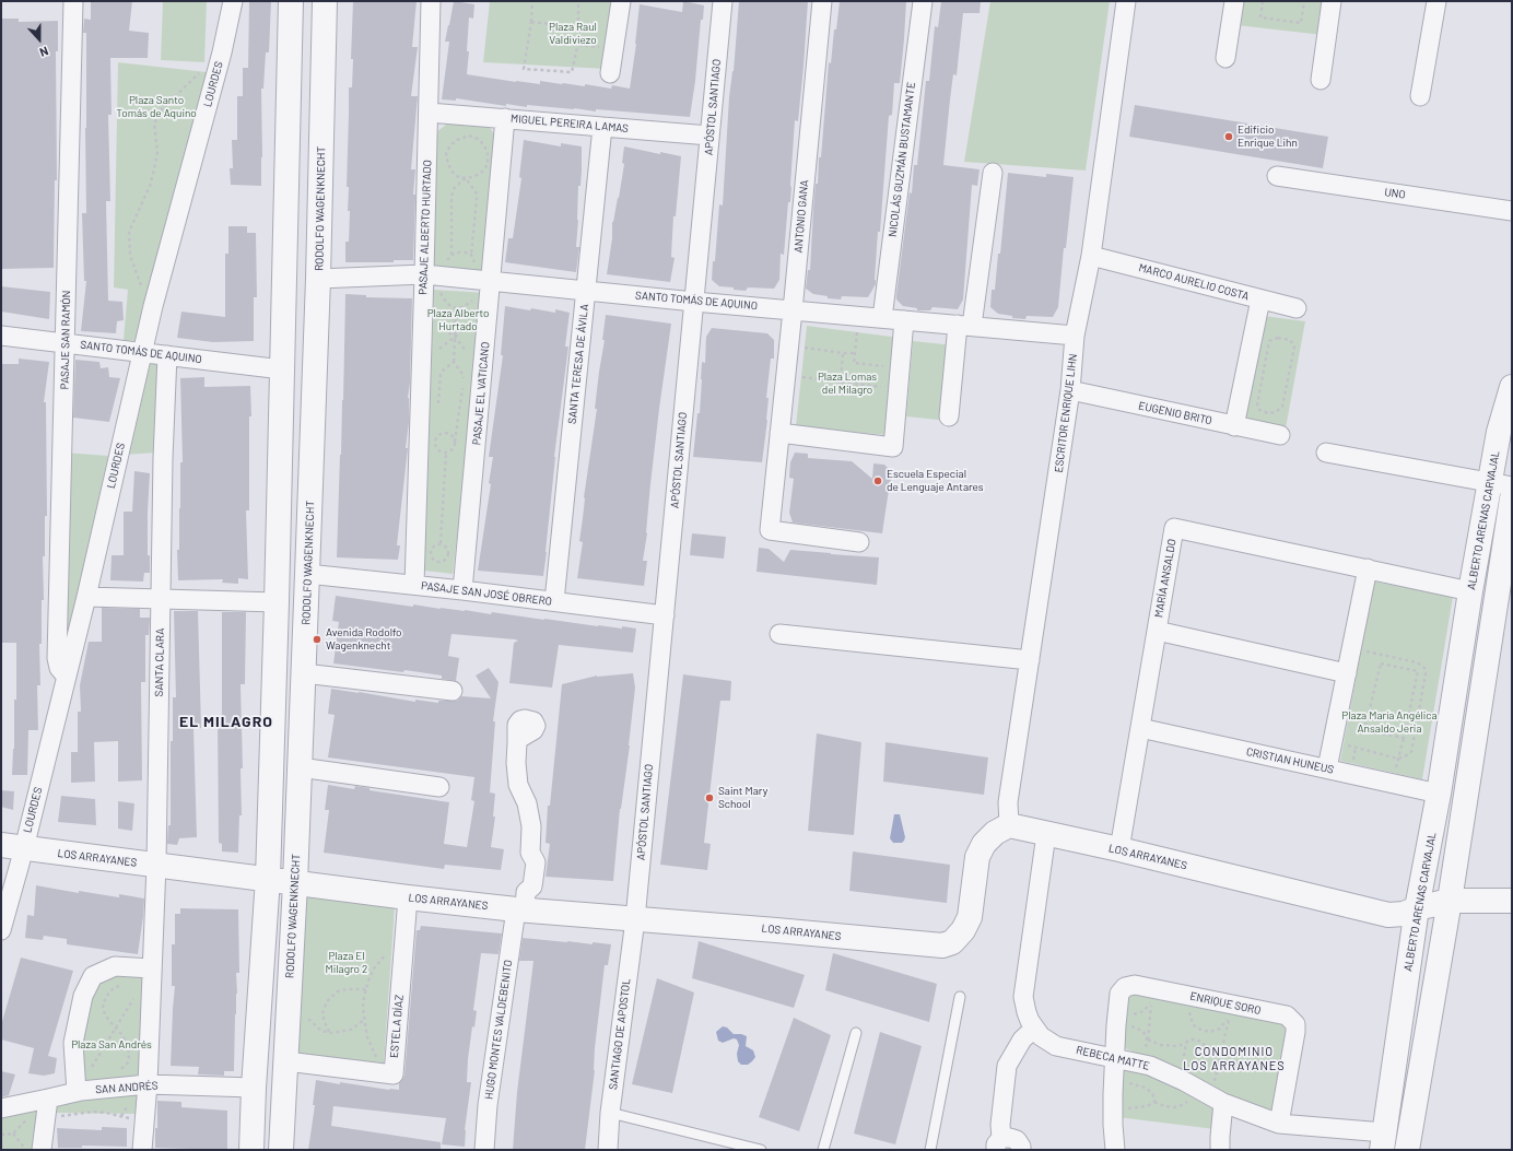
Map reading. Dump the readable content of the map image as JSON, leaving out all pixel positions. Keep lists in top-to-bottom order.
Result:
{
  "streets": {
    "street": [
      "LOURDES",
      "APÓSTOL SANTIAGO",
      "MIGUEL PEREIRA LAMAS",
      "NICOLÁS GUZMÁN BUSTAMANTE",
      "UNO",
      "RODOLFO WAGENKNECHT",
      "ANTONIO GANA",
      "PASAJE ALBERTO HURTADO",
      "MARCO AURELIO COSTA",
      "SANTO TOMÁS DE AQUINO",
      "PASAJE SAN RAMÓN",
      "SANTA TERESA DE ÁVILA",
      "PASAJE EL VATICANO",
      "ESCRITOR ENRIQUE LIHN",
      "EUGENIO BRITO",
      "ALBERTO ARENAS CARVAJAL",
      "MARÍA ANSALDO",
      "PASAJE SAN JOSÉ OBRERO",
      "SANTA CLARA",
      "CRISTIAN HUNEUS",
      "LOS ARRAYANES",
      "ENRIQUE SORO",
      "ESTELA DÍAZ",
      "HUGO MONTES VALDEBENITO",
      "SANTIAGO DE APOSTOL",
      "REBECA MATTE",
      "SAN ANDRÉS"
    ]
  },
  "crossings": [
    ["LOURDES", "SANTO TOMÁS DE AQUINO"],
    ["LOURDES", "PASAJE SAN RAMÓN"],
    ["LOURDES", "LOS ARRAYANES"],
    ["APÓSTOL SANTIAGO", "MIGUEL PEREIRA LAMAS"],
    ["APÓSTOL SANTIAGO", "SANTO TOMÁS DE AQUINO"],
    ["APÓSTOL SANTIAGO", "PASAJE SAN JOSÉ OBRERO"],
    ["APÓSTOL SANTIAGO", "LOS ARRAYANES"],
    ["APÓSTOL SANTIAGO", "SANTIAGO DE APOSTOL"],
    ["MIGUEL PEREIRA LAMAS", "PASAJE ALBERTO HURTADO"],
    ["MIGUEL PEREIRA LAMAS", "SANTA TERESA DE ÁVILA"],
    ["MIGUEL PEREIRA LAMAS", "PASAJE EL VATICANO"],
    ["NICOLÁS GUZMÁN BUSTAMANTE", "SANTO TOMÁS DE AQUINO"],
    ["RODOLFO WAGENKNECHT", "SANTO TOMÁS DE AQUINO"],
    ["RODOLFO WAGENKNECHT", "PASAJE SAN JOSÉ OBRERO"],
    ["RODOLFO WAGENKNECHT", "LOS ARRAYANES"],
    ["RODOLFO WAGENKNECHT", "ESTELA DÍAZ"],
    ["ANTONIO GANA", "SANTO TOMÁS DE AQUINO"],
    ["PASAJE ALBERTO HURTADO", "SANTO TOMÁS DE AQUINO"],
    ["PASAJE ALBERTO HURTADO", "PASAJE SAN JOSÉ OBRERO"],
    ["MARCO AURELIO COSTA", "ESCRITOR ENRIQUE LIHN"],
    ["SANTO TOMÁS DE AQUINO", "PASAJE SAN RAMÓN"],
    ["SANTO TOMÁS DE AQUINO", "SANTA TERESA DE ÁVILA"],
    ["SANTO TOMÁS DE AQUINO", "PASAJE EL VATICANO"],
    ["SANTO TOMÁS DE AQUINO", "ESCRITOR ENRIQUE LIHN"],
    ["SANTO TOMÁS DE AQUINO", "SANTA CLARA"],
    ["SANTA TERESA DE ÁVILA", "PASAJE SAN JOSÉ OBRERO"],
    ["PASAJE EL VATICANO", "PASAJE SAN JOSÉ OBRERO"],
    ["ESCRITOR ENRIQUE LIHN", "EUGENIO BRITO"],
    ["ESCRITOR ENRIQUE LIHN", "LOS ARRAYANES"],
    ["ALBERTO ARENAS CARVAJAL", "MARÍA ANSALDO"],
    ["ALBERTO ARENAS CARVAJAL", "CRISTIAN HUNEUS"],
    ["ALBERTO ARENAS CARVAJAL", "LOS ARRAYANES"],
    ["ALBERTO ARENAS CARVAJAL", "REBECA MATTE"],
    ["MARÍA ANSALDO", "CRISTIAN HUNEUS"],
    ["MARÍA ANSALDO", "LOS ARRAYANES"],
    ["SANTA CLARA", "LOS ARRAYANES"],
    ["SANTA CLARA", "SAN ANDRÉS"],
    ["LOS ARRAYANES", "ESTELA DÍAZ"],
    ["LOS ARRAYANES", "HUGO MONTES VALDEBENITO"],
    ["LOS ARRAYANES", "SANTIAGO DE APOSTOL"],
    ["LOS ARRAYANES", "REBECA MATTE"],
    ["ENRIQUE SORO", "REBECA MATTE"]
  ],
  "districts": ["EL MILAGRO", "CONDOMINIO LOS ARRAYANES"],
  "parks": [
    "Plaza Raul Valdiviezo",
    "Plaza Santo Tomás de Aquino",
    "Plaza Alberto Hurtado",
    "Plaza Lomas del Milagro",
    "Plaza María Angélica Ansaldo Jeria",
    "Plaza El Milagro 2",
    "Plaza San Andrés"
  ],
  "places": [
    "Edificio Enrique Lihn",
    "Escuela Especial de Lenguaje Antares",
    "Avenida Rodolfo Wagenknecht",
    "Saint Mary School"
  ],
  "north": "bottom"
}
